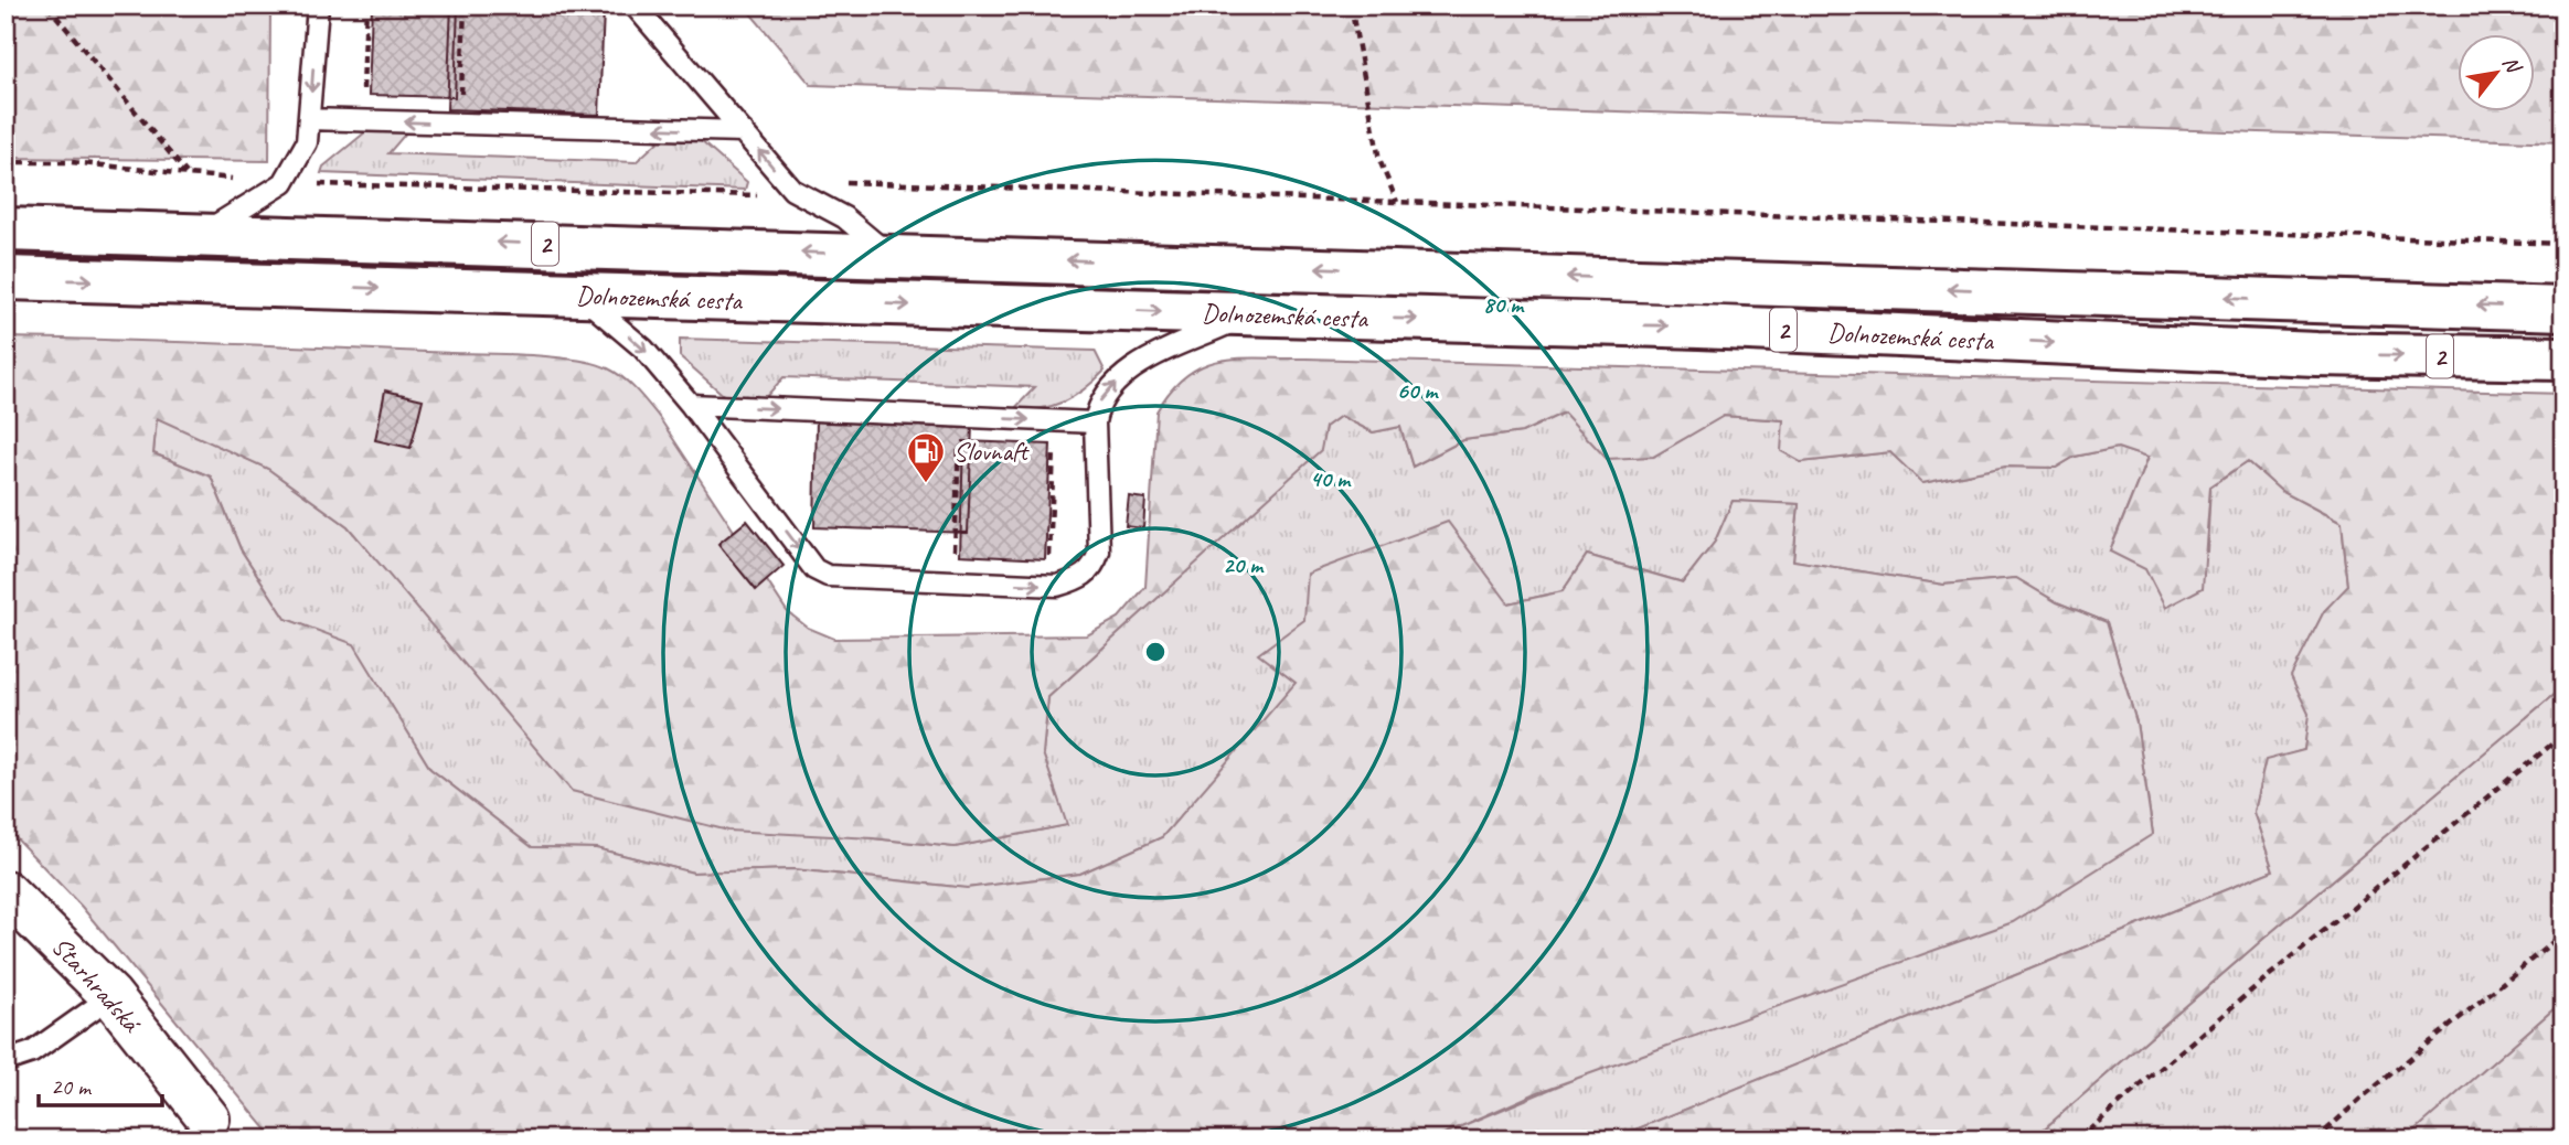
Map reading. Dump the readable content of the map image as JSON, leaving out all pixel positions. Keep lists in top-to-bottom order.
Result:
{
  "streets": {
    "main road": ["2", "Dolnozemská cesta"],
    "street": ["Starhradská"]
  },
  "places": {
    "fuel station": ["Slovnaft"]
  },
  "scale_bar": "20 m",
  "north": "top right",
  "rings": [
    "80 m",
    "60 m",
    "40 m",
    "20 m"
  ]
}
